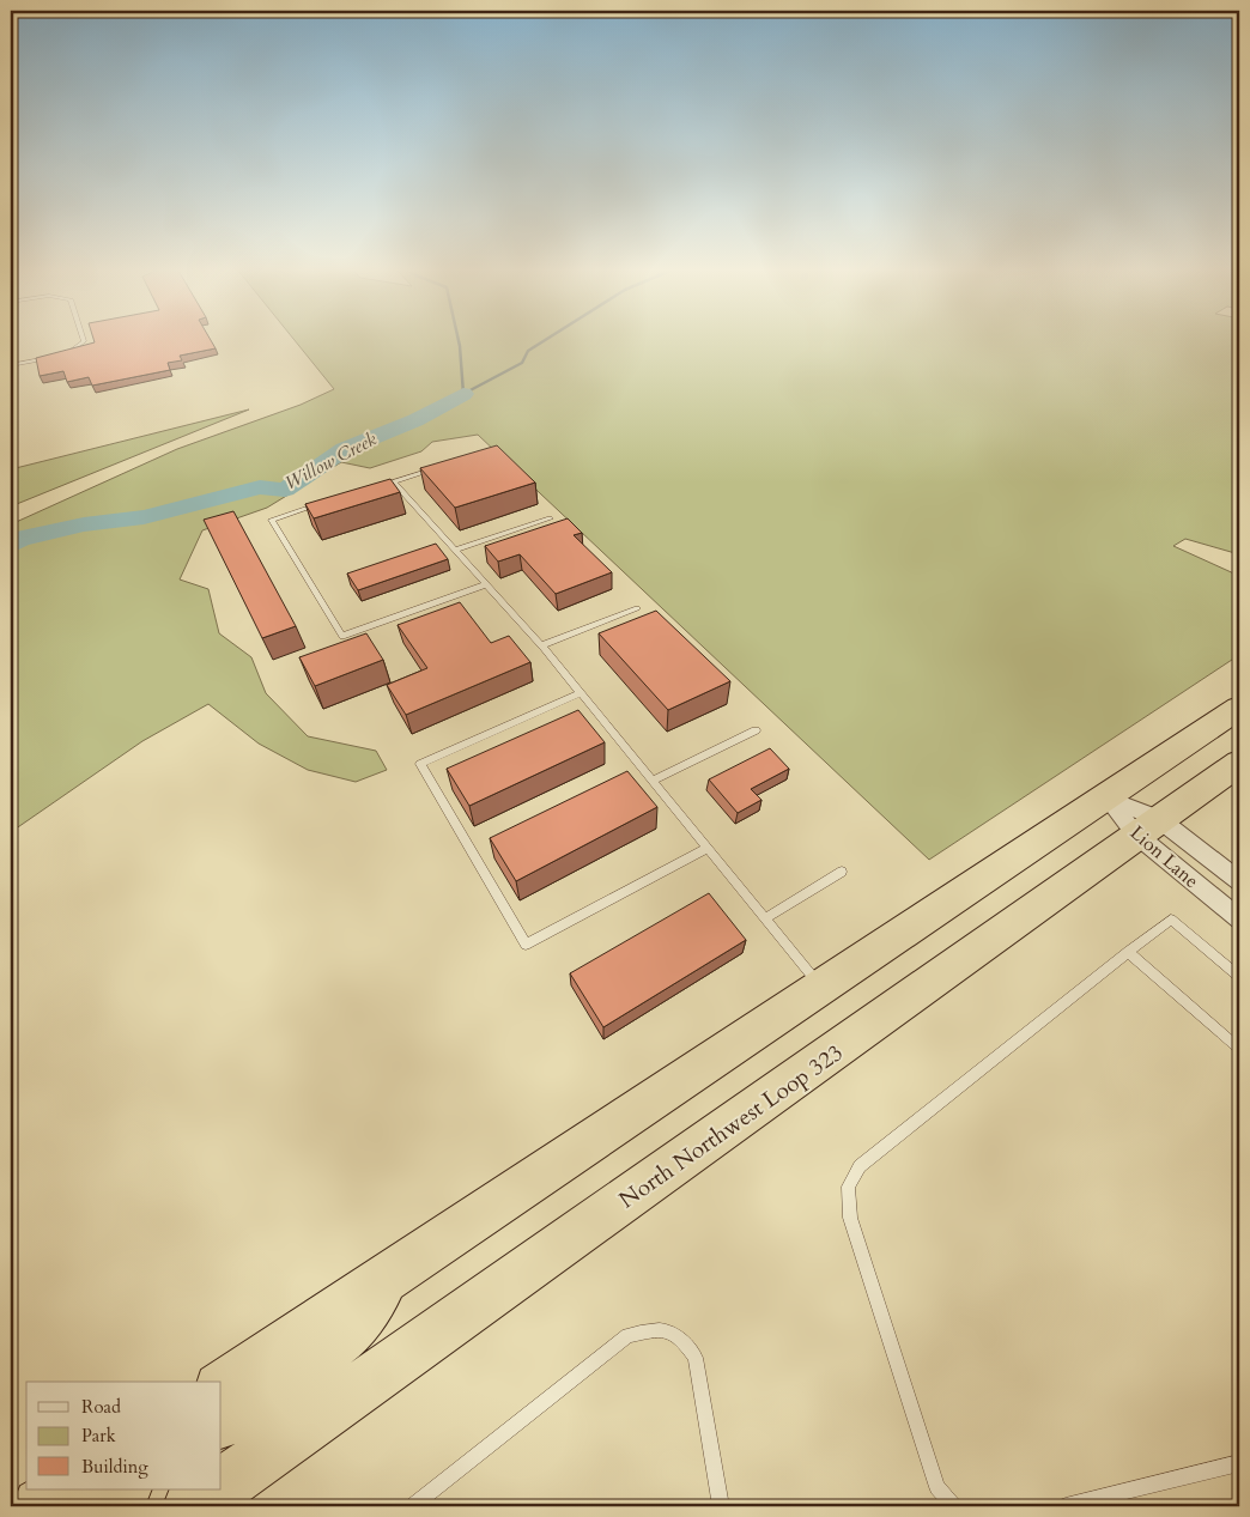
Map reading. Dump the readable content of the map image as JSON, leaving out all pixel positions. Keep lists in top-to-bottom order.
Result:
{
  "streets": {
    "highway": ["North Northwest Loop 323"],
    "street": ["Lion Lane"]
  },
  "crossings": [
    ["Lion Lane", "North Northwest Loop 323"]
  ],
  "water": ["Willow Creek"],
  "legend": ["Road", "Park", "Building"]
}
